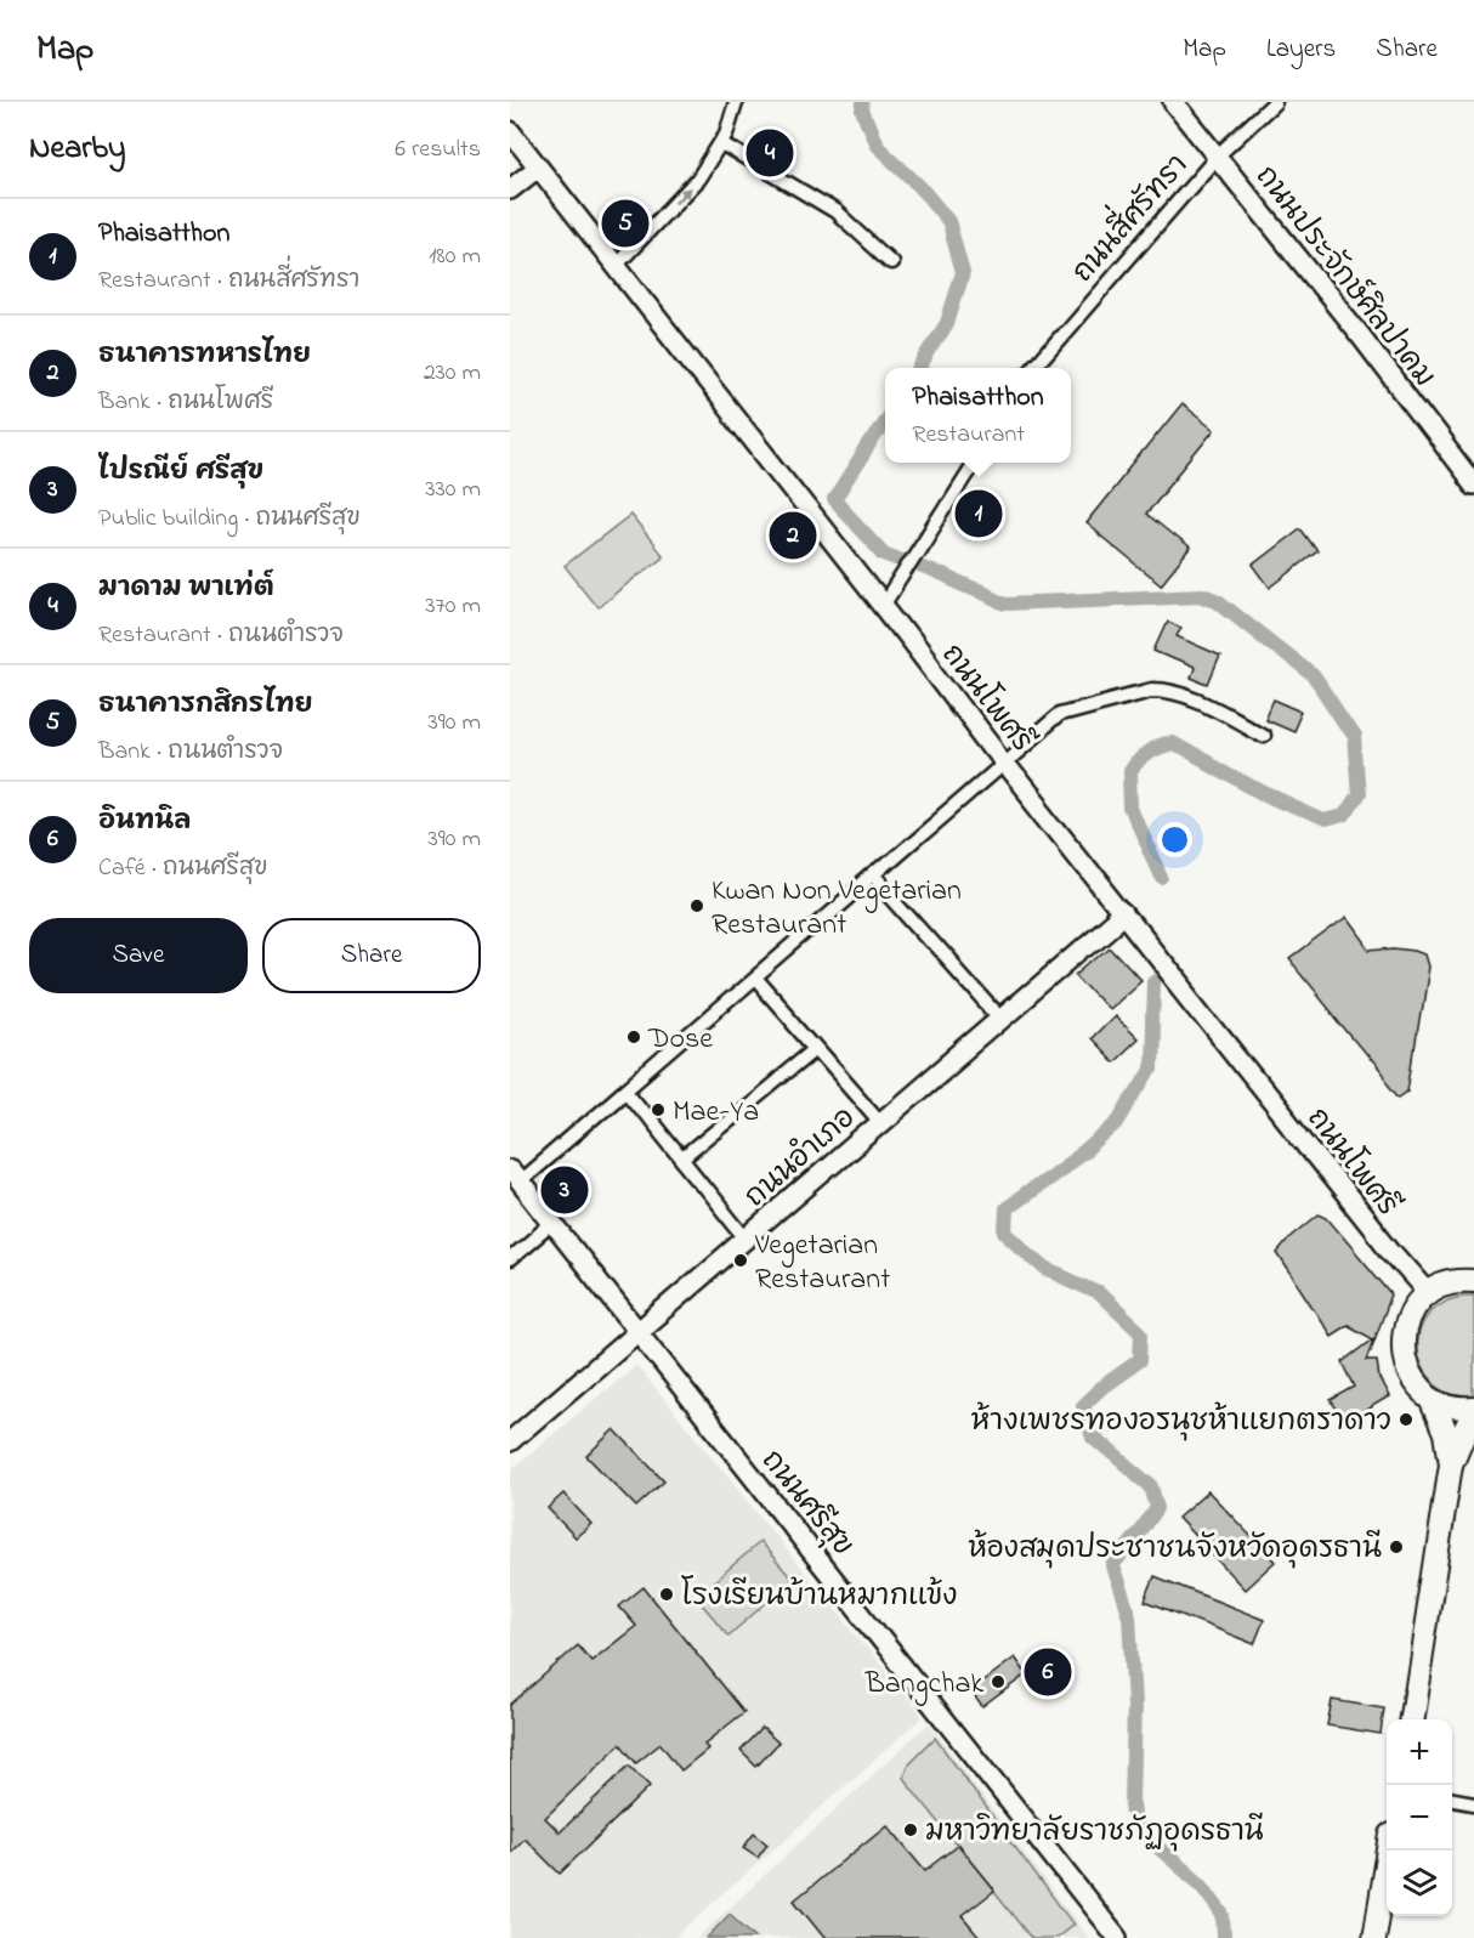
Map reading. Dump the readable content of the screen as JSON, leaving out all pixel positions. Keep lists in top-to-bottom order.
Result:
{
  "streets": {
    "main road": [
      "ถนนประจักษ์ศิลปาคม",
      "ถนนโพศรี",
      "ถนนอำเภอ",
      "ถนนศรีสุข"
    ],
    "street": ["ถนนสี่ศรัทรา"]
  },
  "crossings": [
    ["ถนนสี่ศรัทรา", "ถนนประจักษ์ศิลปาคม"],
    ["ถนนโพศรี", "ถนนอำเภอ"],
    ["ถนนอำเภอ", "ถนนศรีสุข"]
  ],
  "places": [
    "Kwan Non Vegetarian Restaurant",
    "Dose",
    "Mae-Ya",
    "Vegetarian Restaurant",
    "ห้างเพชรทองอรนุชห้าแยกตราดาว",
    "ห้องสมุดประชาชนจังหวัดอุดรธานี",
    "โรงเรียนบ้านหมากแข้ง",
    "Bangchak",
    "มหาวิทยาลัยราชภัฏอุดรธานี"
  ],
  "page": {
    "header": "Map",
    "nav": ["Map", "Layers", "Share"],
    "heading": ["Nearby", "6 results"],
    "pins": [
      "4",
      "5",
      "1",
      "2",
      "3",
      "6"
    ],
    "list": [
      {
        "mark": "1",
        "name": "Phaisatthon",
        "note": "Restaurant · ถนนสี่ศรัทรา",
        "value": "180 m"
      },
      {
        "mark": "2",
        "name": "ธนาคารทหารไทย",
        "note": "Bank · ถนนโพศรี",
        "value": "230 m"
      },
      {
        "mark": "3",
        "name": "ไปรณีย์ ศรีสุข",
        "note": "Public building · ถนนศรีสุข",
        "value": "330 m"
      },
      {
        "mark": "4",
        "name": "มาดาม พาเท่ต์",
        "note": "Restaurant · ถนนตำรวจ",
        "value": "370 m"
      },
      {
        "mark": "5",
        "name": "ธนาคารกสิกรไทย",
        "note": "Bank · ถนนตำรวจ",
        "value": "390 m"
      },
      {
        "mark": "6",
        "name": "อินทนิล",
        "note": "Café · ถนนศรีสุข",
        "value": "390 m"
      }
    ],
    "popup": ["Phaisatthon", "Restaurant"],
    "buttons": ["Save", "Share"],
    "map_buttons": ["+", "−"]
  }
}
